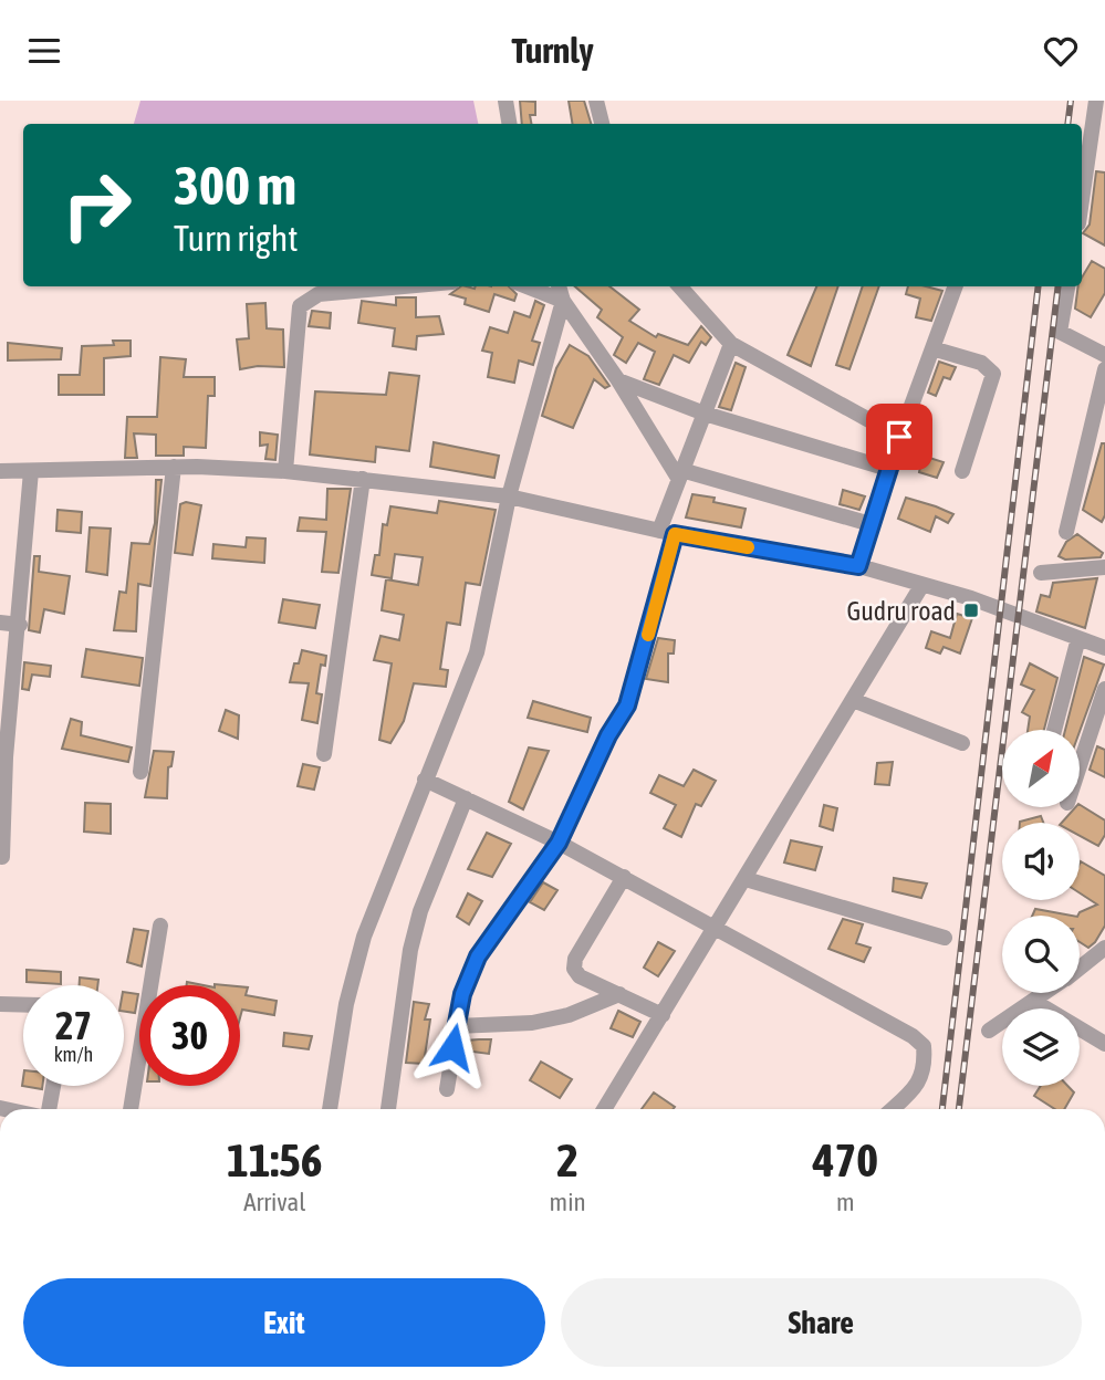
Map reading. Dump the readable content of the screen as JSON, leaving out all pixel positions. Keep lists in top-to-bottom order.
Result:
{
  "places": {
    "transit": ["Gudru road"]
  },
  "north": "top right",
  "page": {
    "header": "Turnly",
    "turn": ["300 m", "Turn right"],
    "speed": "27 km/h",
    "limit": "30",
    "eta": [
      "11:56",
      "Arrival",
      "2",
      "min",
      "470",
      "m"
    ],
    "buttons": ["Exit", "Share"]
  }
}
